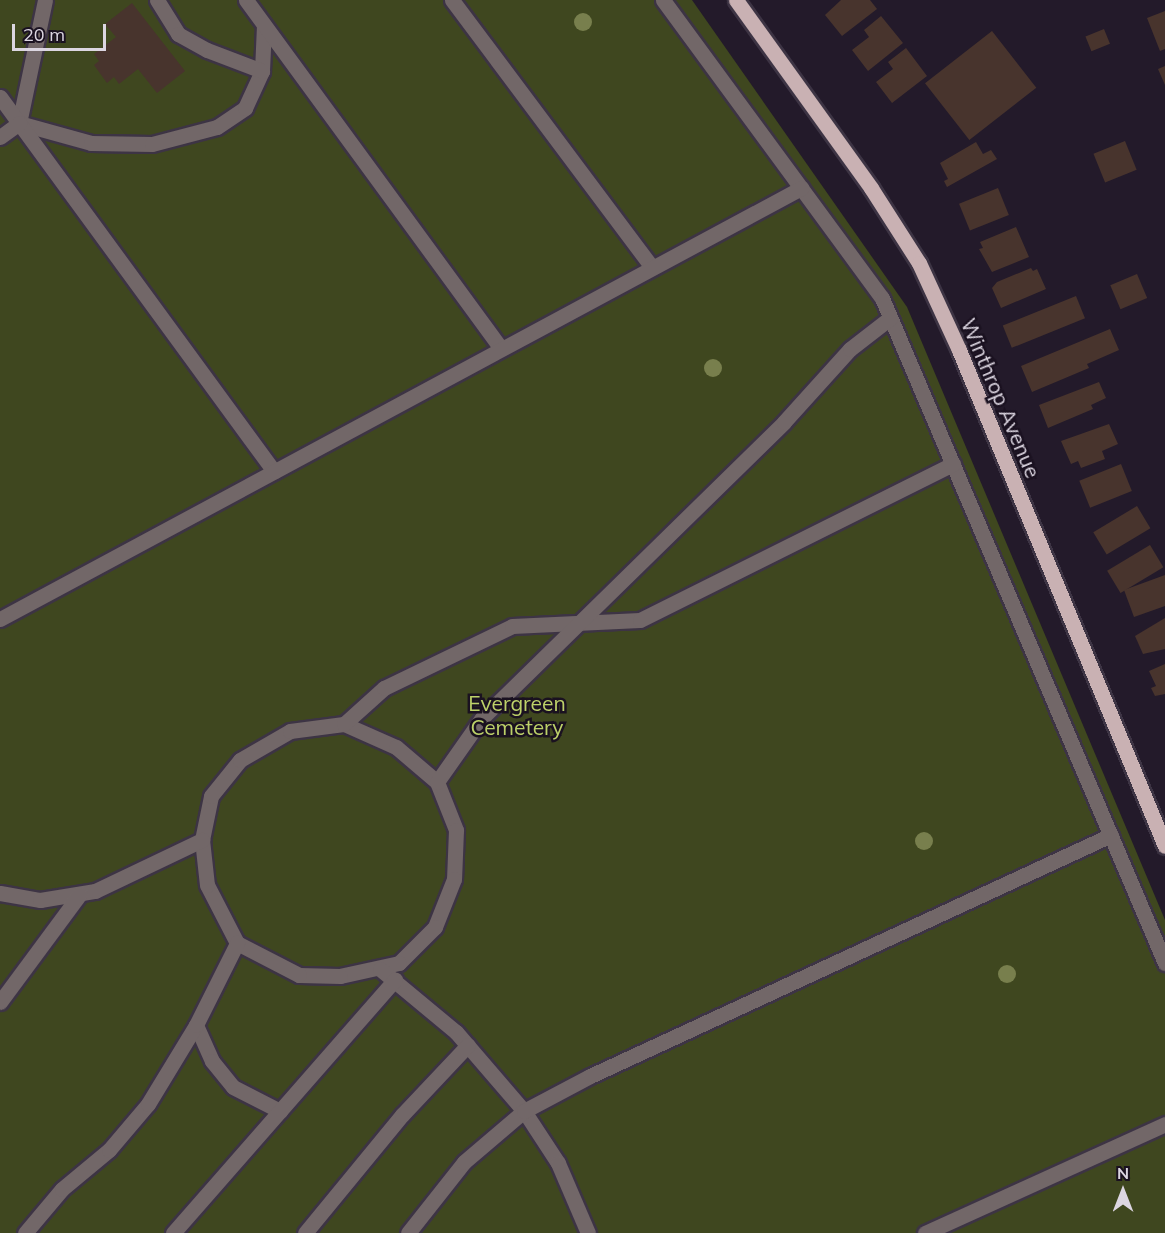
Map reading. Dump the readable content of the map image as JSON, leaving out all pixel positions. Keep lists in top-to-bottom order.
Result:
{
  "streets": {
    "main road": ["Winthrop Avenue"]
  },
  "parks": ["Evergreen Cemetery"],
  "scale_bar": "20 m",
  "north": "top"
}
